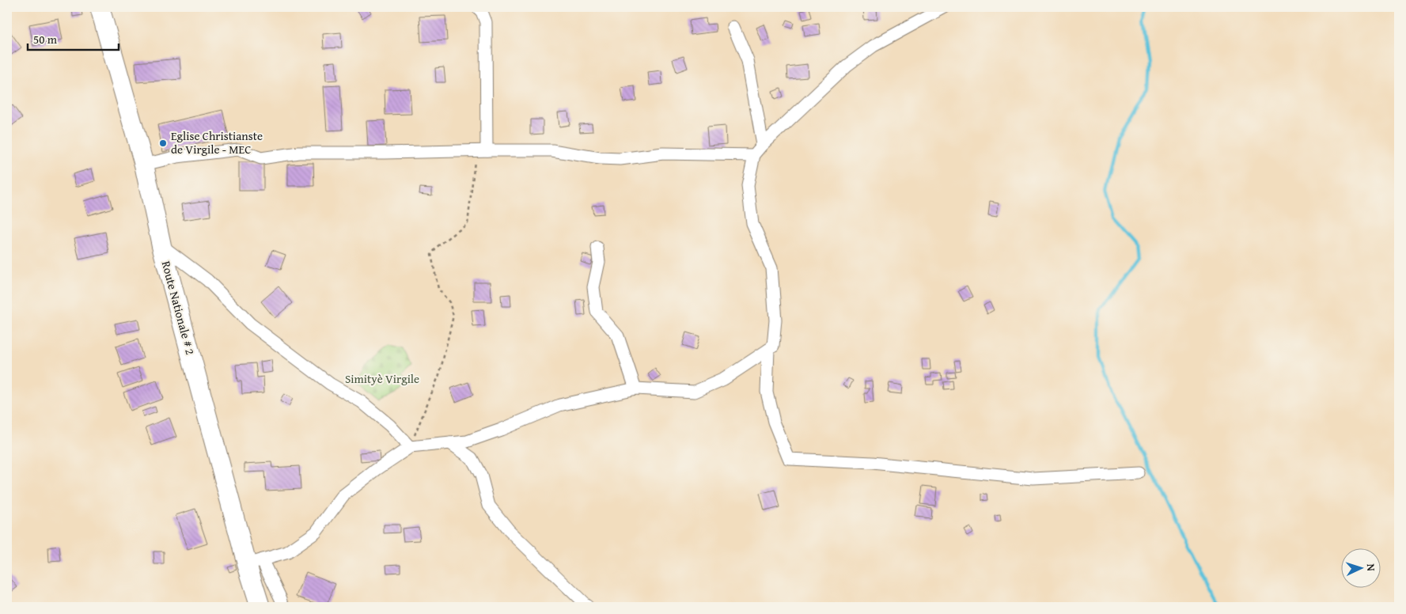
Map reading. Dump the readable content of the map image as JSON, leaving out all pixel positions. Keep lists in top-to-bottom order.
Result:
{
  "streets": {
    "main road": ["Route Nationale # 2"]
  },
  "parks": ["Simityè Virgile"],
  "places": ["Eglise Christianste de Virgile - MEC"],
  "scale_bar": "50 m",
  "north": "right"
}
